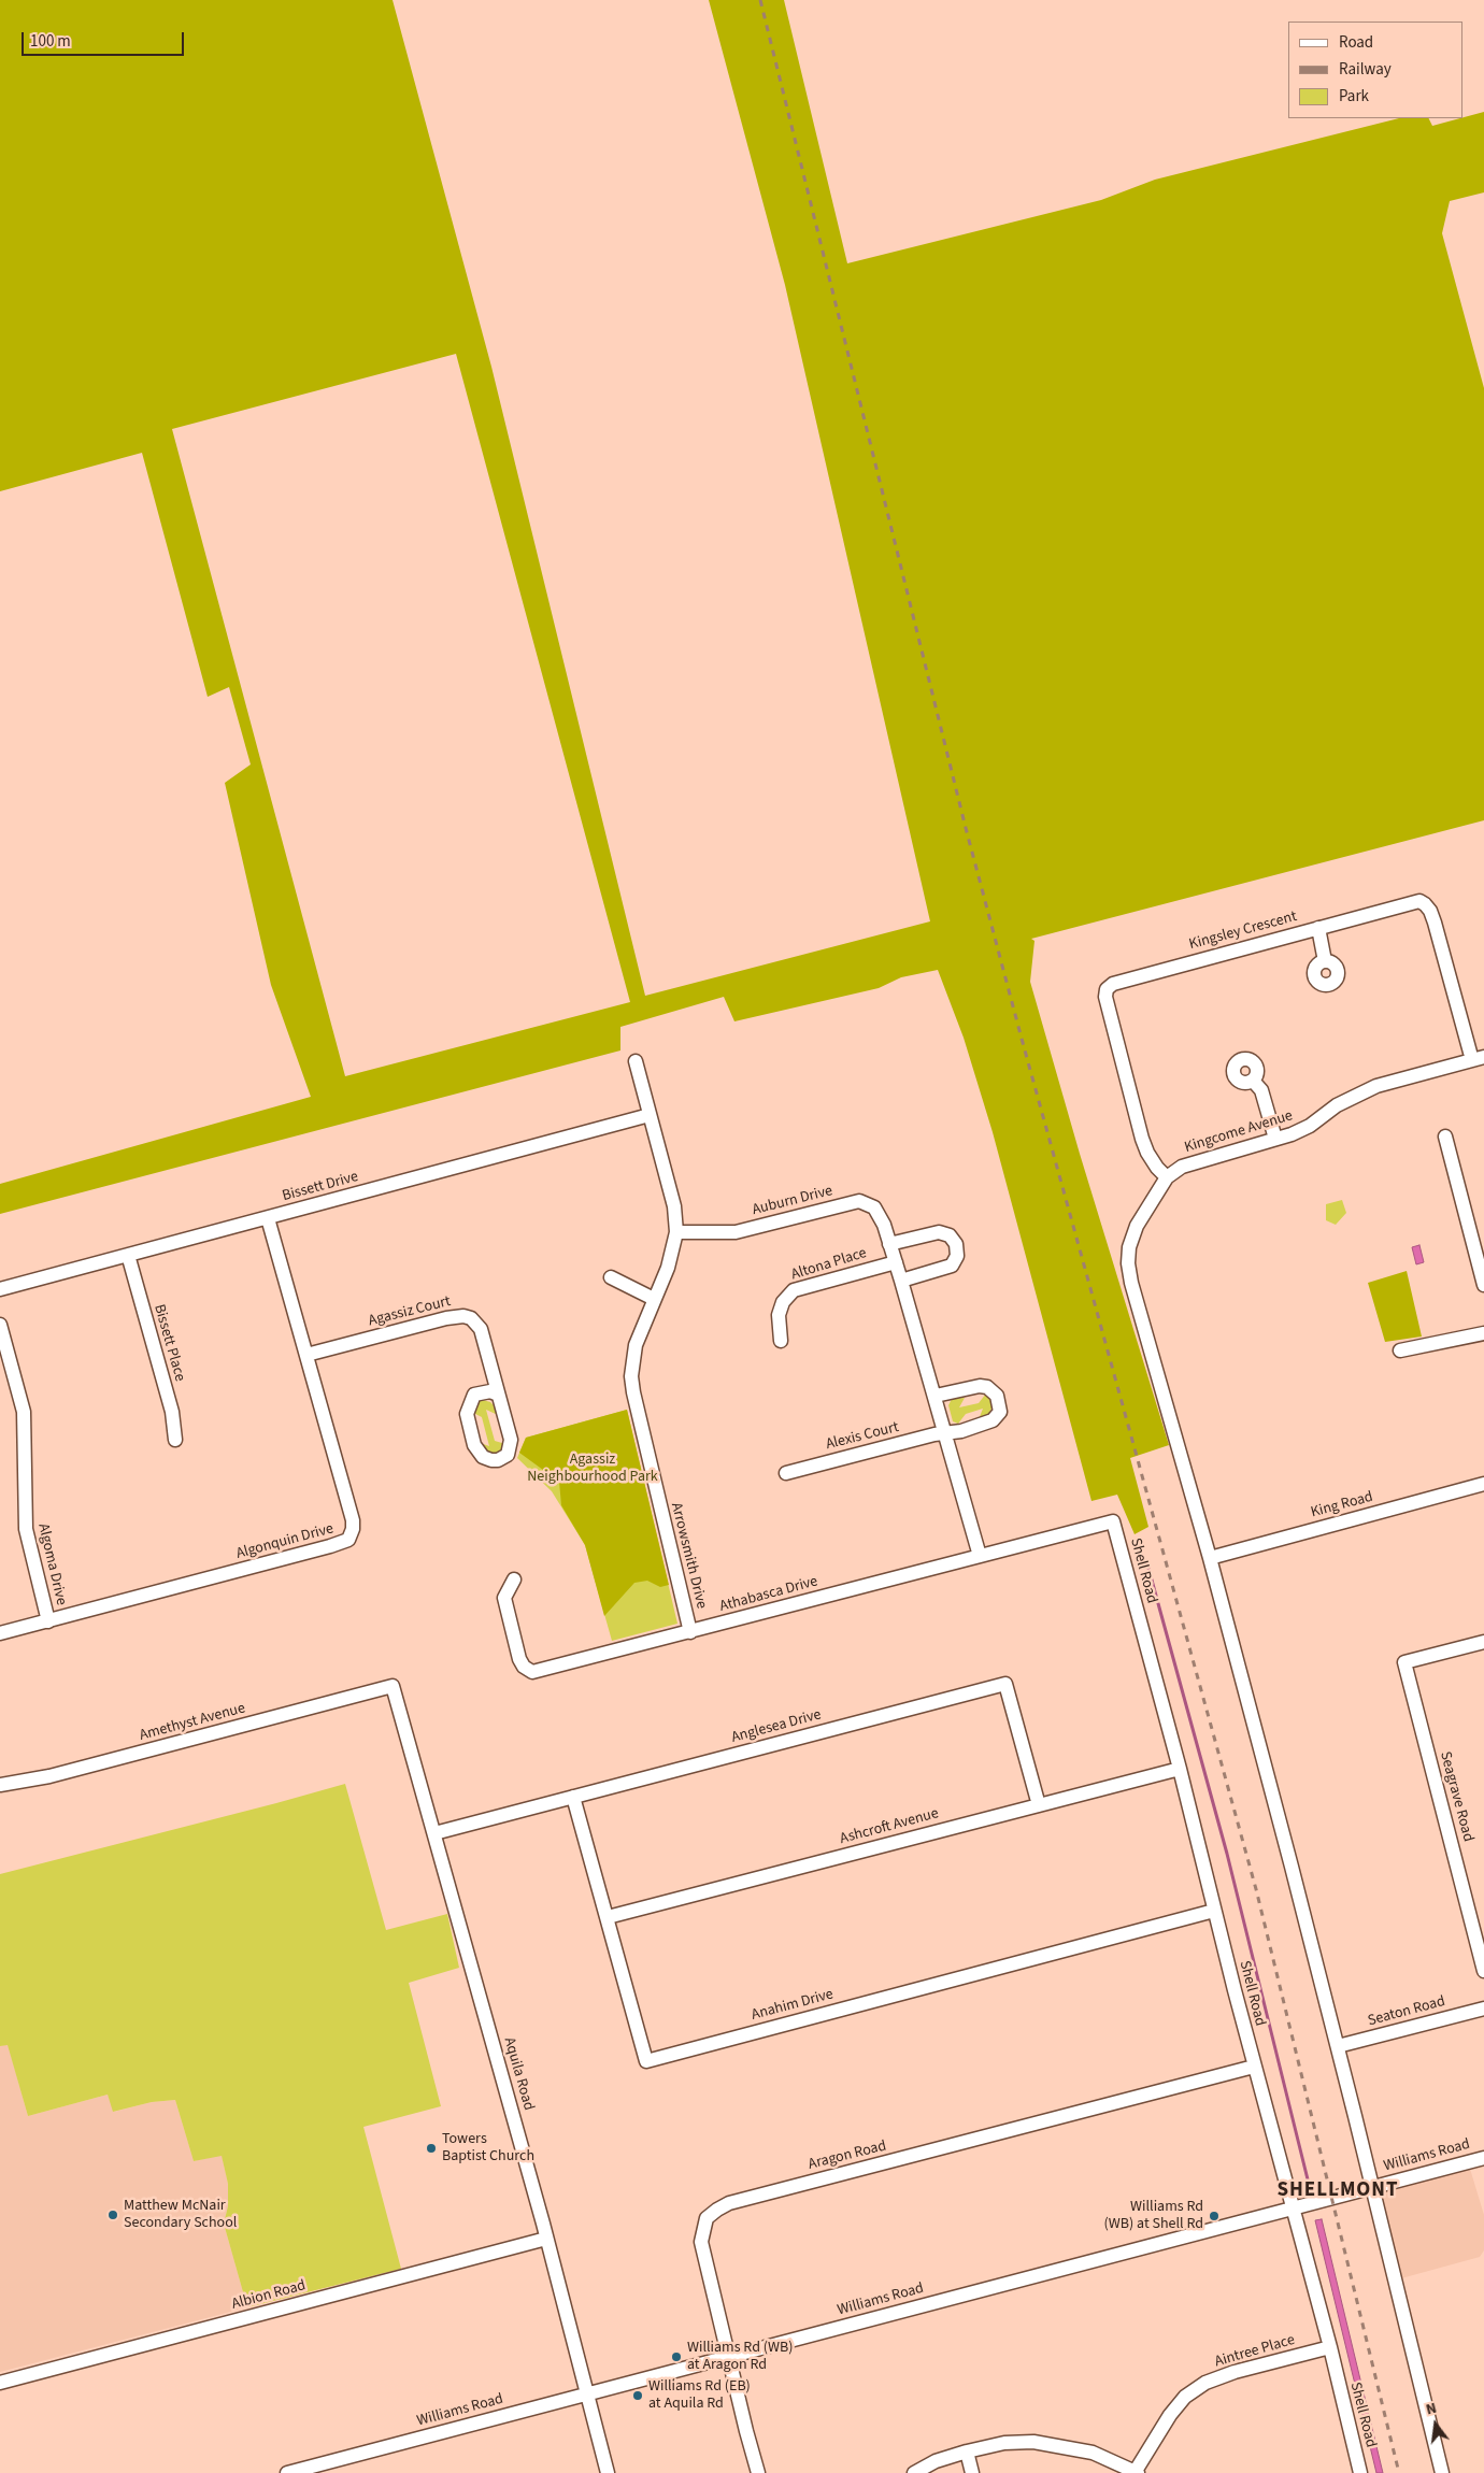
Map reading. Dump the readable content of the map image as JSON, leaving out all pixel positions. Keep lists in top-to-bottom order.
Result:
{
  "streets": {
    "street": [
      "Kingsley Crescent",
      "Kingcome Avenue",
      "Bissett Drive",
      "Auburn Drive",
      "Altona Place",
      "Agassiz Court",
      "Bissett Place",
      "Alexis Court",
      "King Road",
      "Algonquin Drive",
      "Arrowsmith Drive",
      "Algoma Drive",
      "Shell Road",
      "Athabasca Drive",
      "Amethyst Avenue",
      "Anglesea Drive",
      "Seagrave Road",
      "Ashcroft Avenue",
      "Anahim Drive",
      "Seaton Road",
      "Aquila Road",
      "Aragon Road",
      "Williams Road",
      "Albion Road",
      "Aintree Place"
    ]
  },
  "crossings": [
    ["Kingsley Crescent", "Kingcome Avenue"],
    ["Kingcome Avenue", "King Road"],
    ["Bissett Drive", "Bissett Place"],
    ["Bissett Drive", "Algonquin Drive"],
    ["Bissett Drive", "Arrowsmith Drive"],
    ["Auburn Drive", "Altona Place"],
    ["Auburn Drive", "Alexis Court"],
    ["Auburn Drive", "Arrowsmith Drive"],
    ["Auburn Drive", "Athabasca Drive"],
    ["Agassiz Court", "Algonquin Drive"],
    ["Algonquin Drive", "Algoma Drive"],
    ["Arrowsmith Drive", "Athabasca Drive"],
    ["Shell Road", "Athabasca Drive"],
    ["Shell Road", "Ashcroft Avenue"],
    ["Shell Road", "Anahim Drive"],
    ["Shell Road", "Aragon Road"],
    ["Shell Road", "Williams Road"],
    ["Shell Road", "Aintree Place"],
    ["Amethyst Avenue", "Aquila Road"],
    ["Anglesea Drive", "Ashcroft Avenue"],
    ["Anglesea Drive", "Anahim Drive"],
    ["Anglesea Drive", "Aquila Road"],
    ["Ashcroft Avenue", "Anahim Drive"],
    ["Aquila Road", "Williams Road"],
    ["Aquila Road", "Albion Road"],
    ["Aragon Road", "Williams Road"]
  ],
  "districts": ["SHELLMONT"],
  "parks": ["Agassiz Neighbourhood Park"],
  "places": [
    "Towers Baptist Church",
    "Matthew McNair Secondary School",
    "Williams Rd (WB) at Shell Rd",
    "Williams Rd (WB) at Aragon Rd",
    "Williams Rd (EB) at Aquila Rd"
  ],
  "legend": ["Road", "Railway", "Park"],
  "scale_bar": "100 m",
  "north": "top"
}
